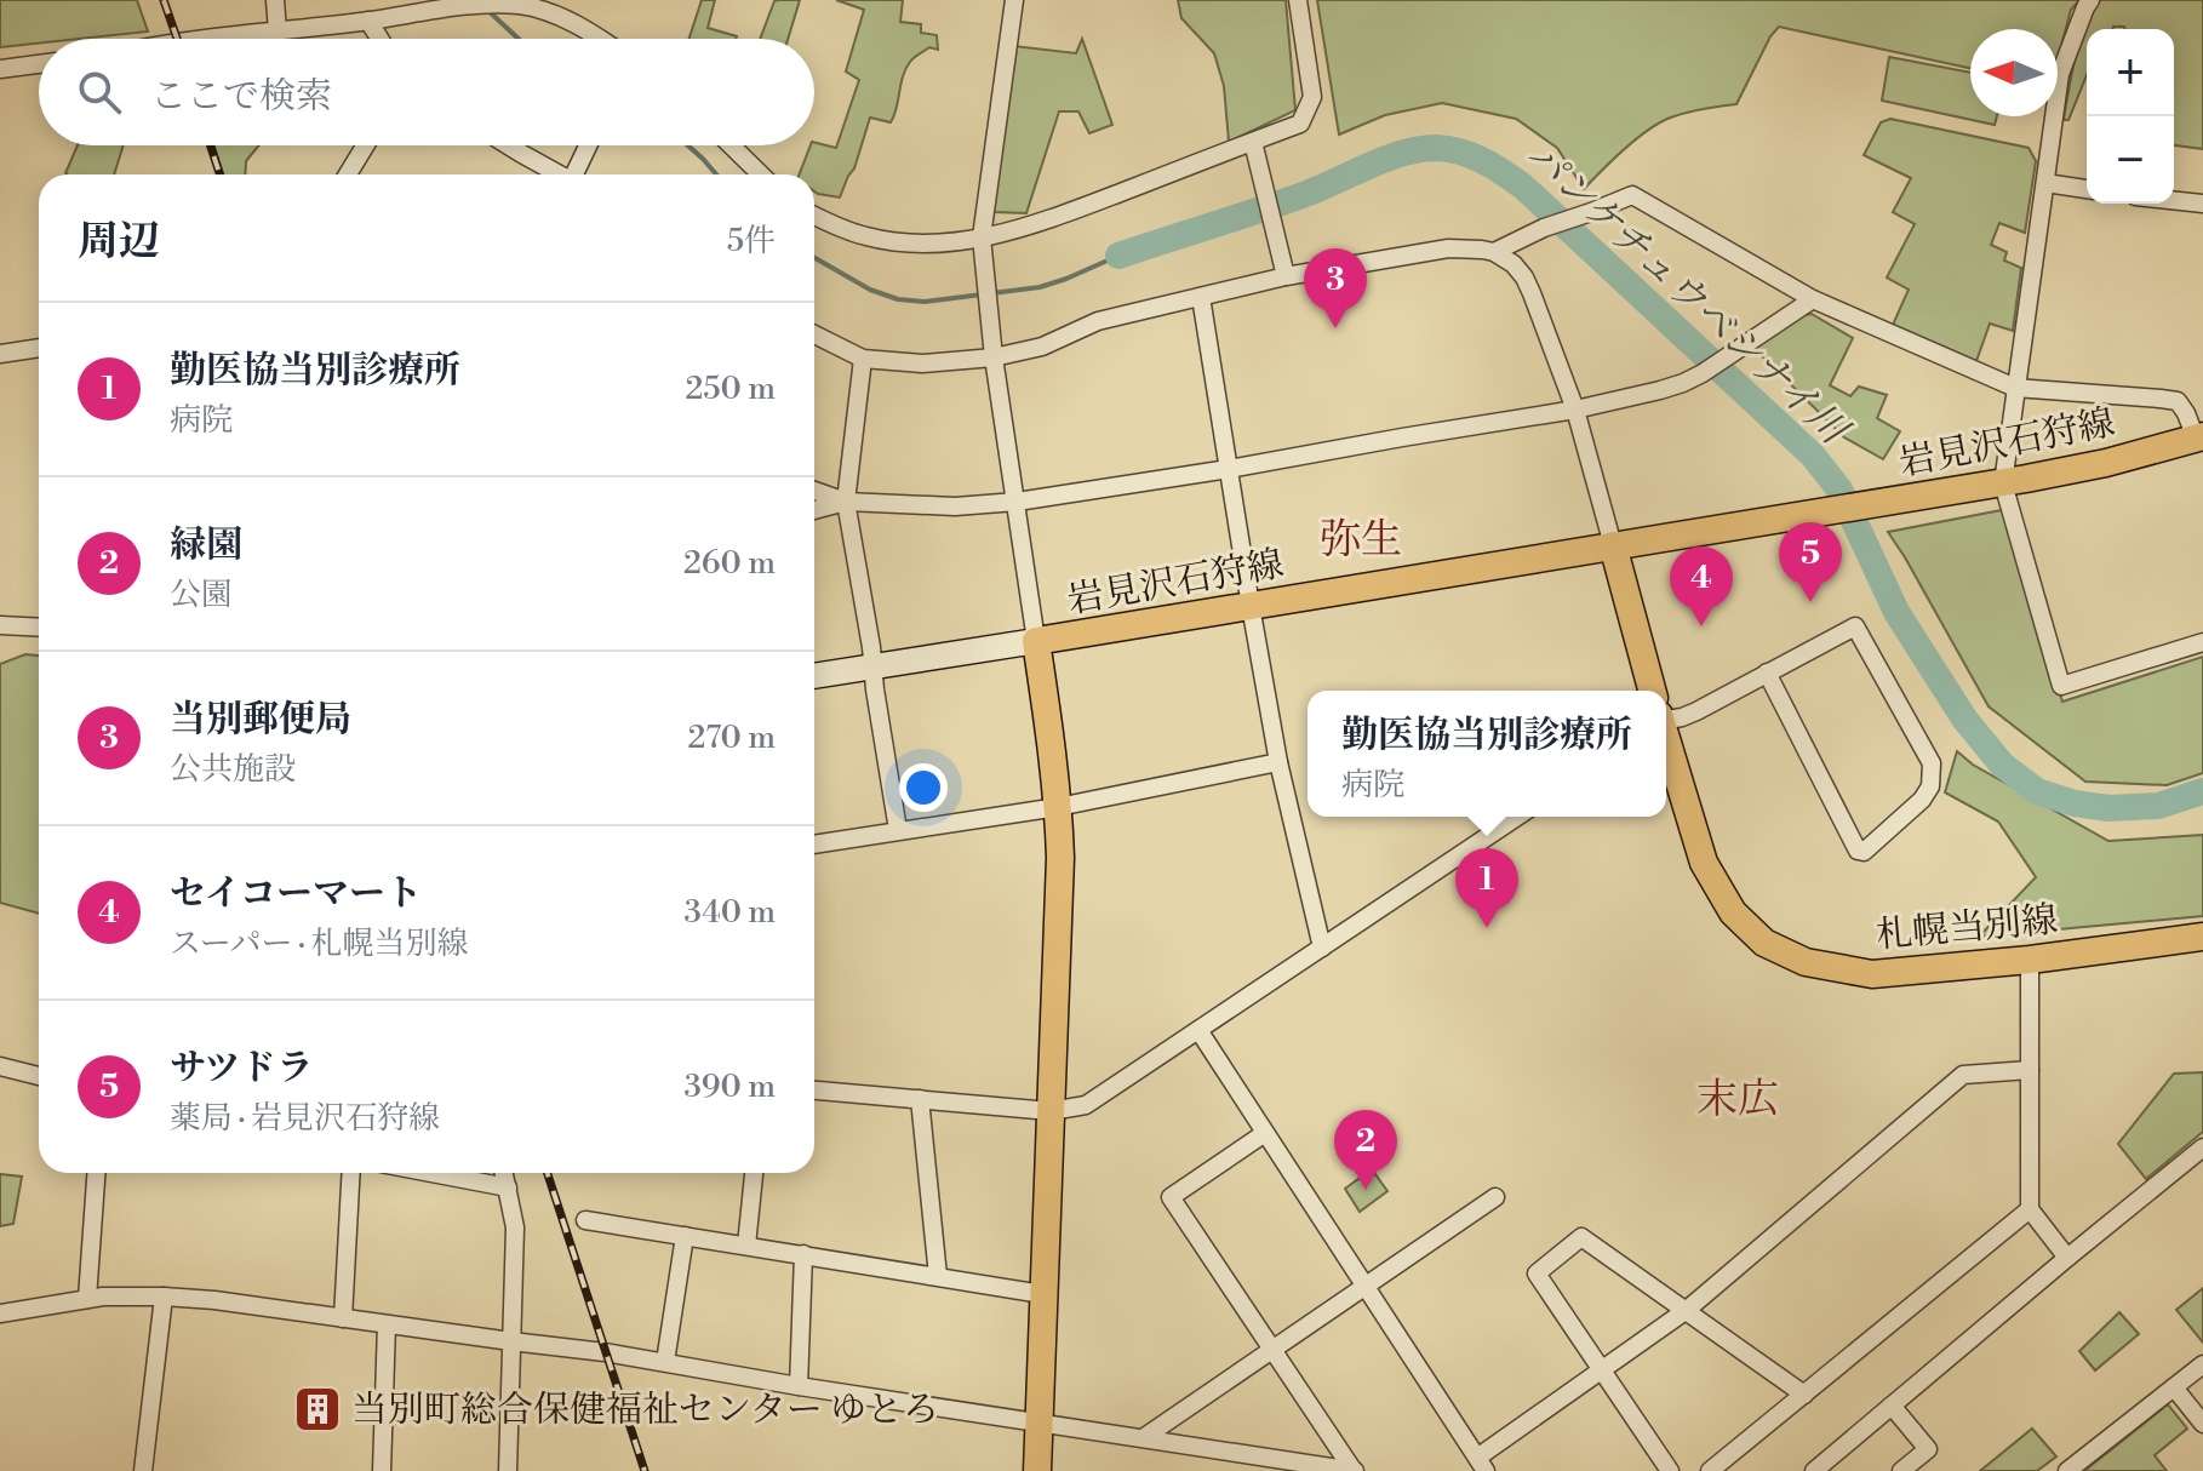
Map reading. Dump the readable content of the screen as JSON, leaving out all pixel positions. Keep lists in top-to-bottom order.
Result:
{
  "streets": {
    "main road": ["岩見沢石狩線", "札幌当別線"]
  },
  "districts": ["弥生", "末広"],
  "water": ["パンケチュウベシナイ川"],
  "places": {
    "building": ["当別町総合保健福祉センター ゆとろ"]
  },
  "north": "left",
  "page": {
    "map_buttons": ["+", "−"],
    "search": "ここで検索",
    "heading": ["周辺", "5件"],
    "pins": [
      "3",
      "5",
      "4",
      "1",
      "2"
    ],
    "list": [
      {
        "mark": "1",
        "name": "勤医協当別診療所",
        "note": "病院",
        "value": "250 m"
      },
      {
        "mark": "2",
        "name": "緑園",
        "note": "公園",
        "value": "260 m"
      },
      {
        "mark": "3",
        "name": "当別郵便局",
        "note": "公共施設",
        "value": "270 m"
      },
      {
        "mark": "4",
        "name": "セイコーマート",
        "note": "スーパー · 札幌当別線",
        "value": "340 m"
      },
      {
        "mark": "5",
        "name": "サツドラ",
        "note": "薬局 · 岩見沢石狩線",
        "value": "390 m"
      }
    ],
    "popup": ["勤医協当別診療所", "病院"]
  }
}
